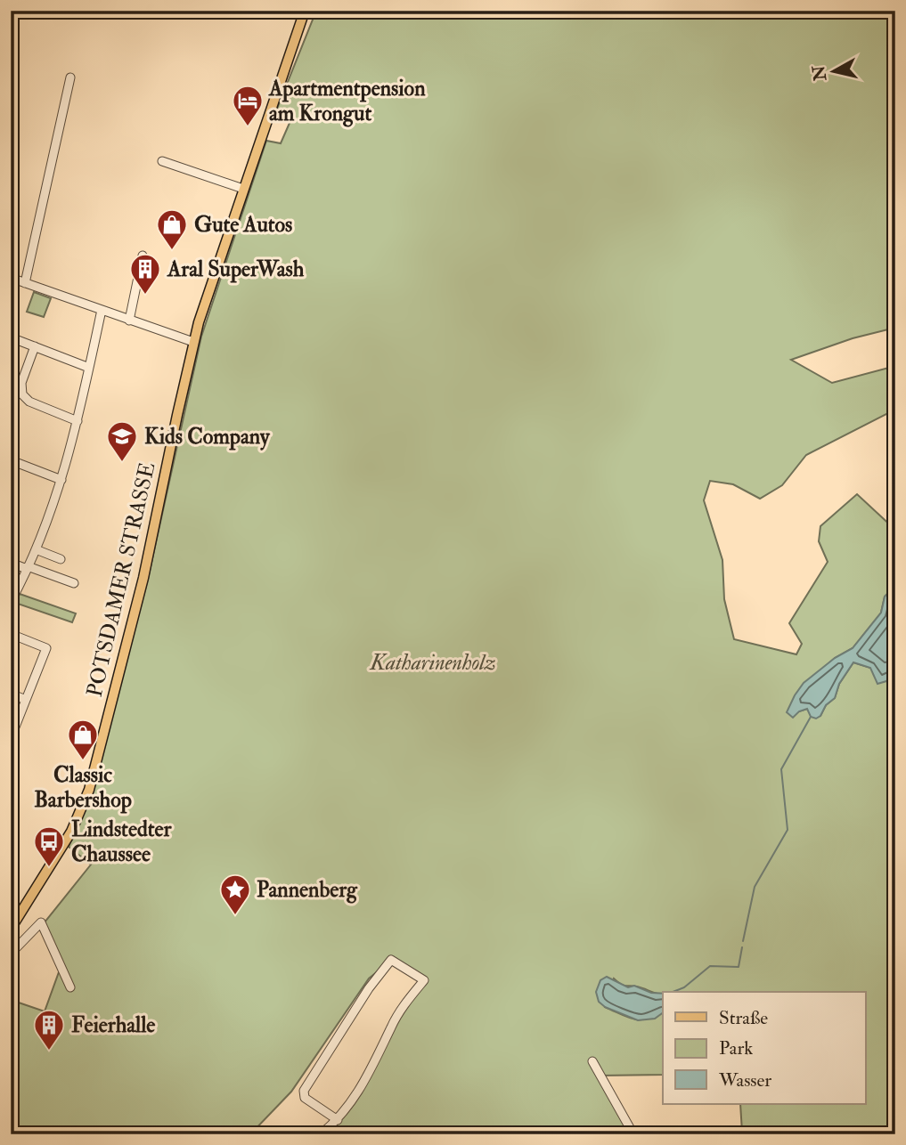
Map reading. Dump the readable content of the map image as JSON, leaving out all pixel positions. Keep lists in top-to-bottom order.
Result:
{
  "streets": {
    "main road": ["POTSDAMER STRASSE"]
  },
  "parks": ["Katharinenholz"],
  "places": {
    "hotel": ["Apartmentpension am Krongut"],
    "shop": ["Gute Autos", "Classic Barbershop"],
    "building": ["Aral SuperWash", "Feierhalle"],
    "school or university": ["Kids Company"],
    "bus stop": ["Lindstedter Chaussee"],
    "place": ["Pannenberg"]
  },
  "legend": ["Straße", "Park", "Wasser"],
  "north": "left"
}
